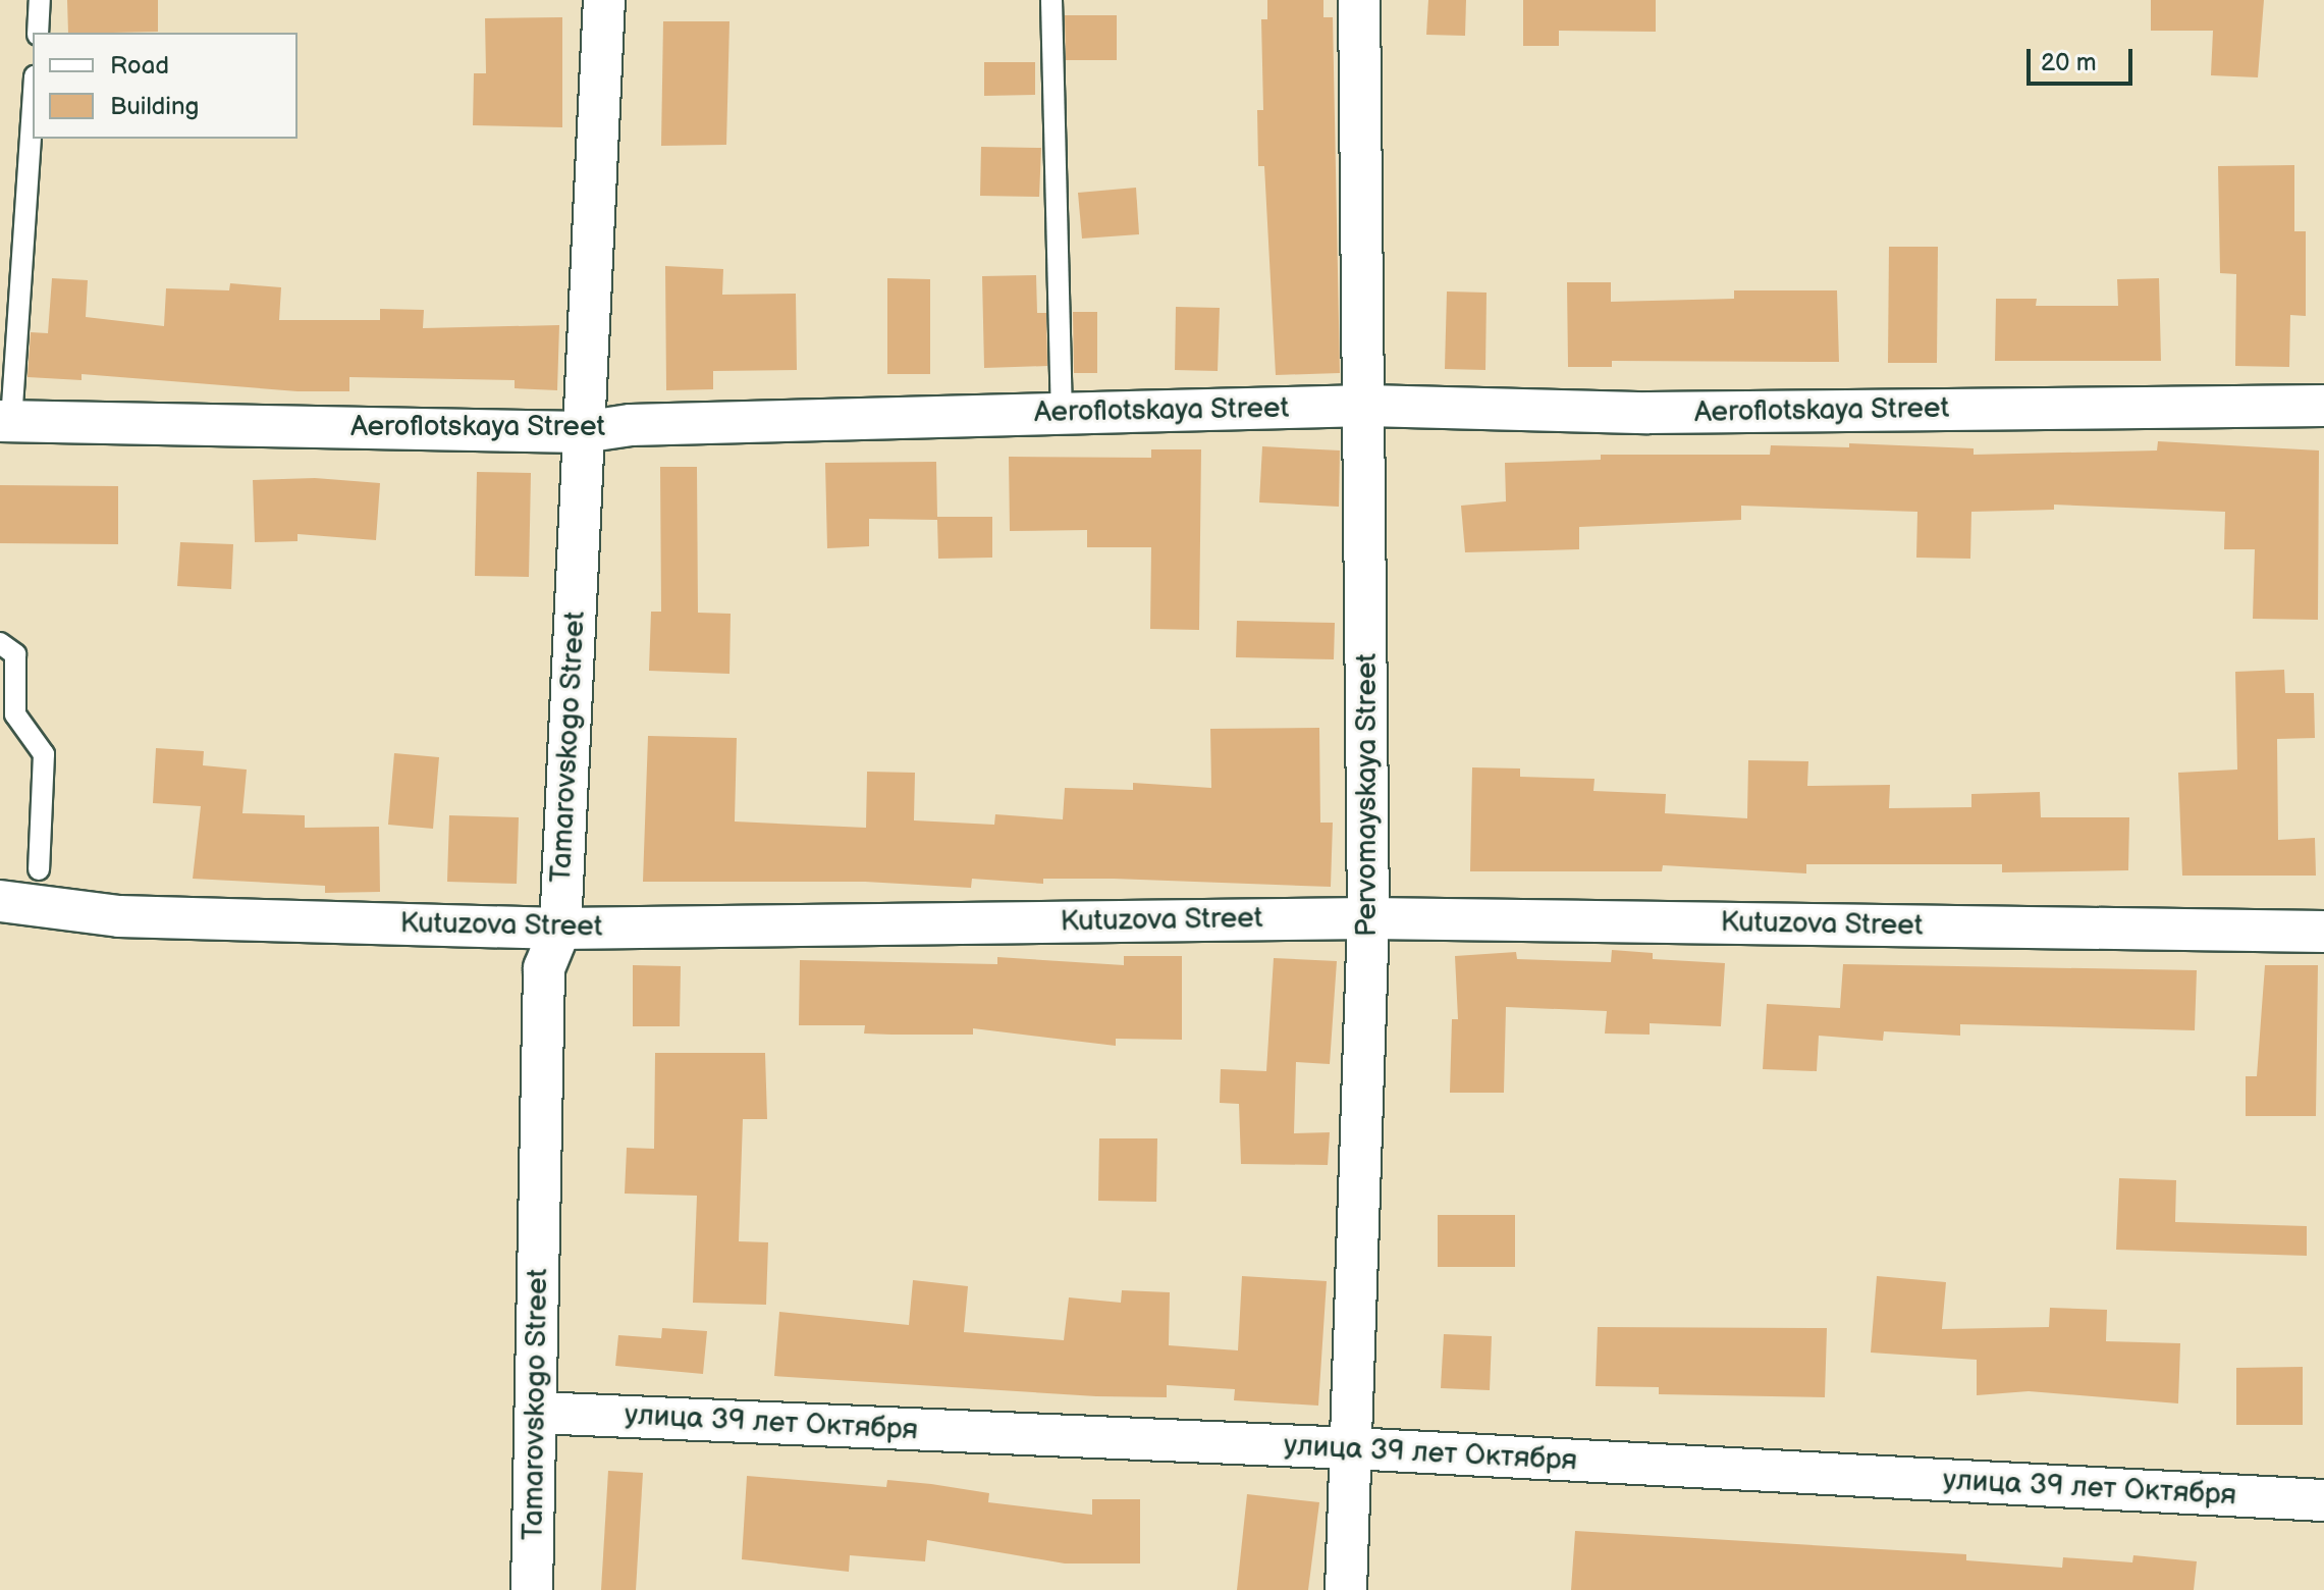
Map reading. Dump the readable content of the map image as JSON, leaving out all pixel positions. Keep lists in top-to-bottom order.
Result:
{
  "streets": {
    "street": [
      "Aeroflotskaya Street",
      "Tamarovskogo Street",
      "Pervomayskaya Street",
      "Kutuzova Street",
      "улица 39 лет Октября"
    ]
  },
  "crossings": [
    ["Aeroflotskaya Street", "Tamarovskogo Street"],
    ["Aeroflotskaya Street", "Pervomayskaya Street"],
    ["Tamarovskogo Street", "Kutuzova Street"],
    ["Tamarovskogo Street", "улица 39 лет Октября"],
    ["Pervomayskaya Street", "Kutuzova Street"],
    ["Pervomayskaya Street", "улица 39 лет Октября"]
  ],
  "legend": ["Road", "Building"],
  "scale_bar": "20 m"
}
